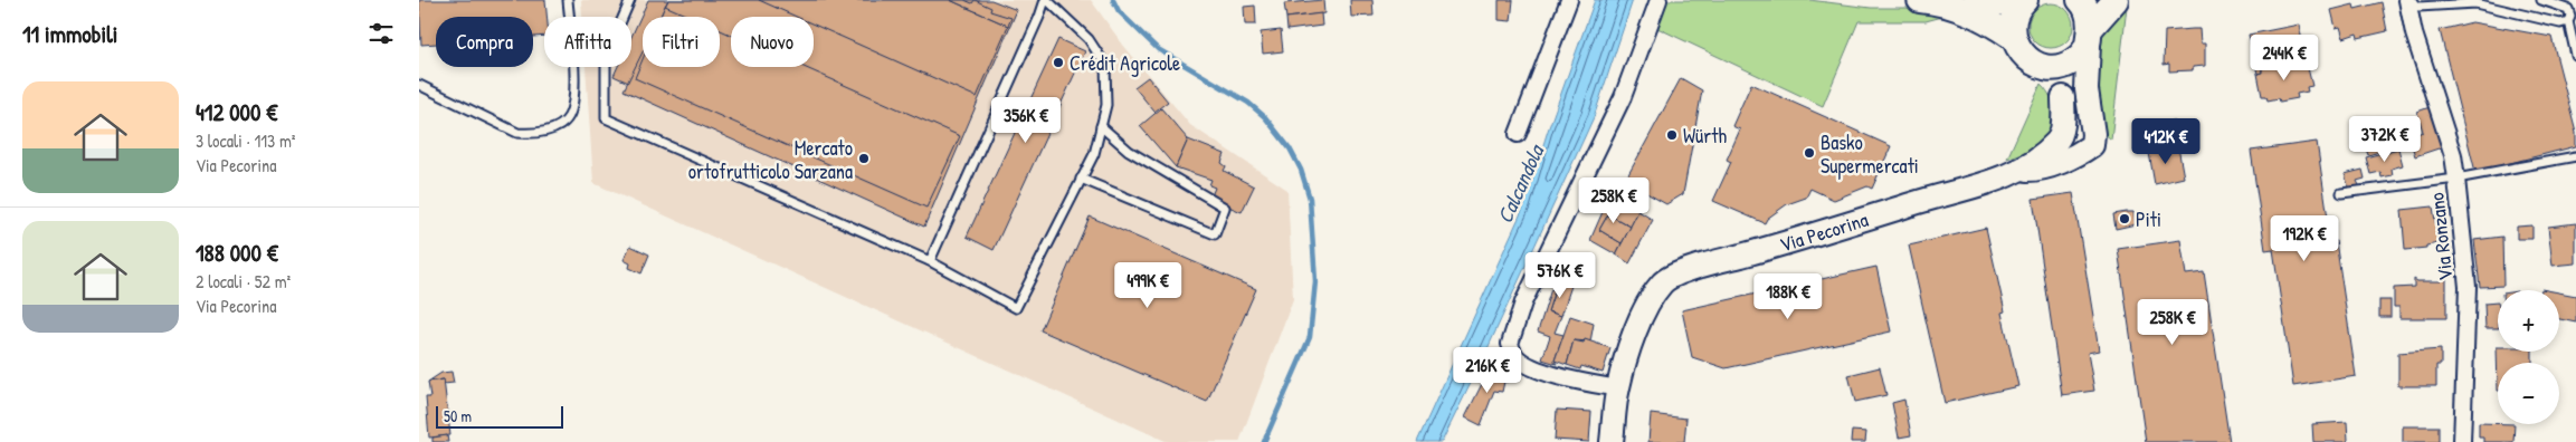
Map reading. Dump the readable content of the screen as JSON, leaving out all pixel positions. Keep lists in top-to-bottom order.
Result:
{
  "streets": {
    "street": ["Via Pecorina", "Via Ronzano"]
  },
  "water": ["Calcandola"],
  "places": [
    "Crédit Agricole",
    "Würth",
    "Basko Supermercati",
    "Mercato ortofrutticolo Sarzana",
    "Piti"
  ],
  "scale_bar": "50 m",
  "page": {
    "heading": "11 immobili",
    "chip": [
      "Compra",
      "Affitta",
      "Filtri",
      "Nuovo"
    ],
    "price": [
      "244K €",
      "356K €",
      "372K €",
      "412K €",
      "258K €",
      "192K €",
      "576K €",
      "499K €",
      "188K €",
      "258K €",
      "216K €"
    ],
    "list": [
      {
        "name": "412 000 €",
        "note": "3 locali · 113 m² · Via Pecorina"
      },
      {
        "name": "188 000 €",
        "note": "2 locali · 52 m² · Via Pecorina"
      }
    ],
    "map_buttons": ["+", "−"],
    "scale": "50 m"
  }
}
